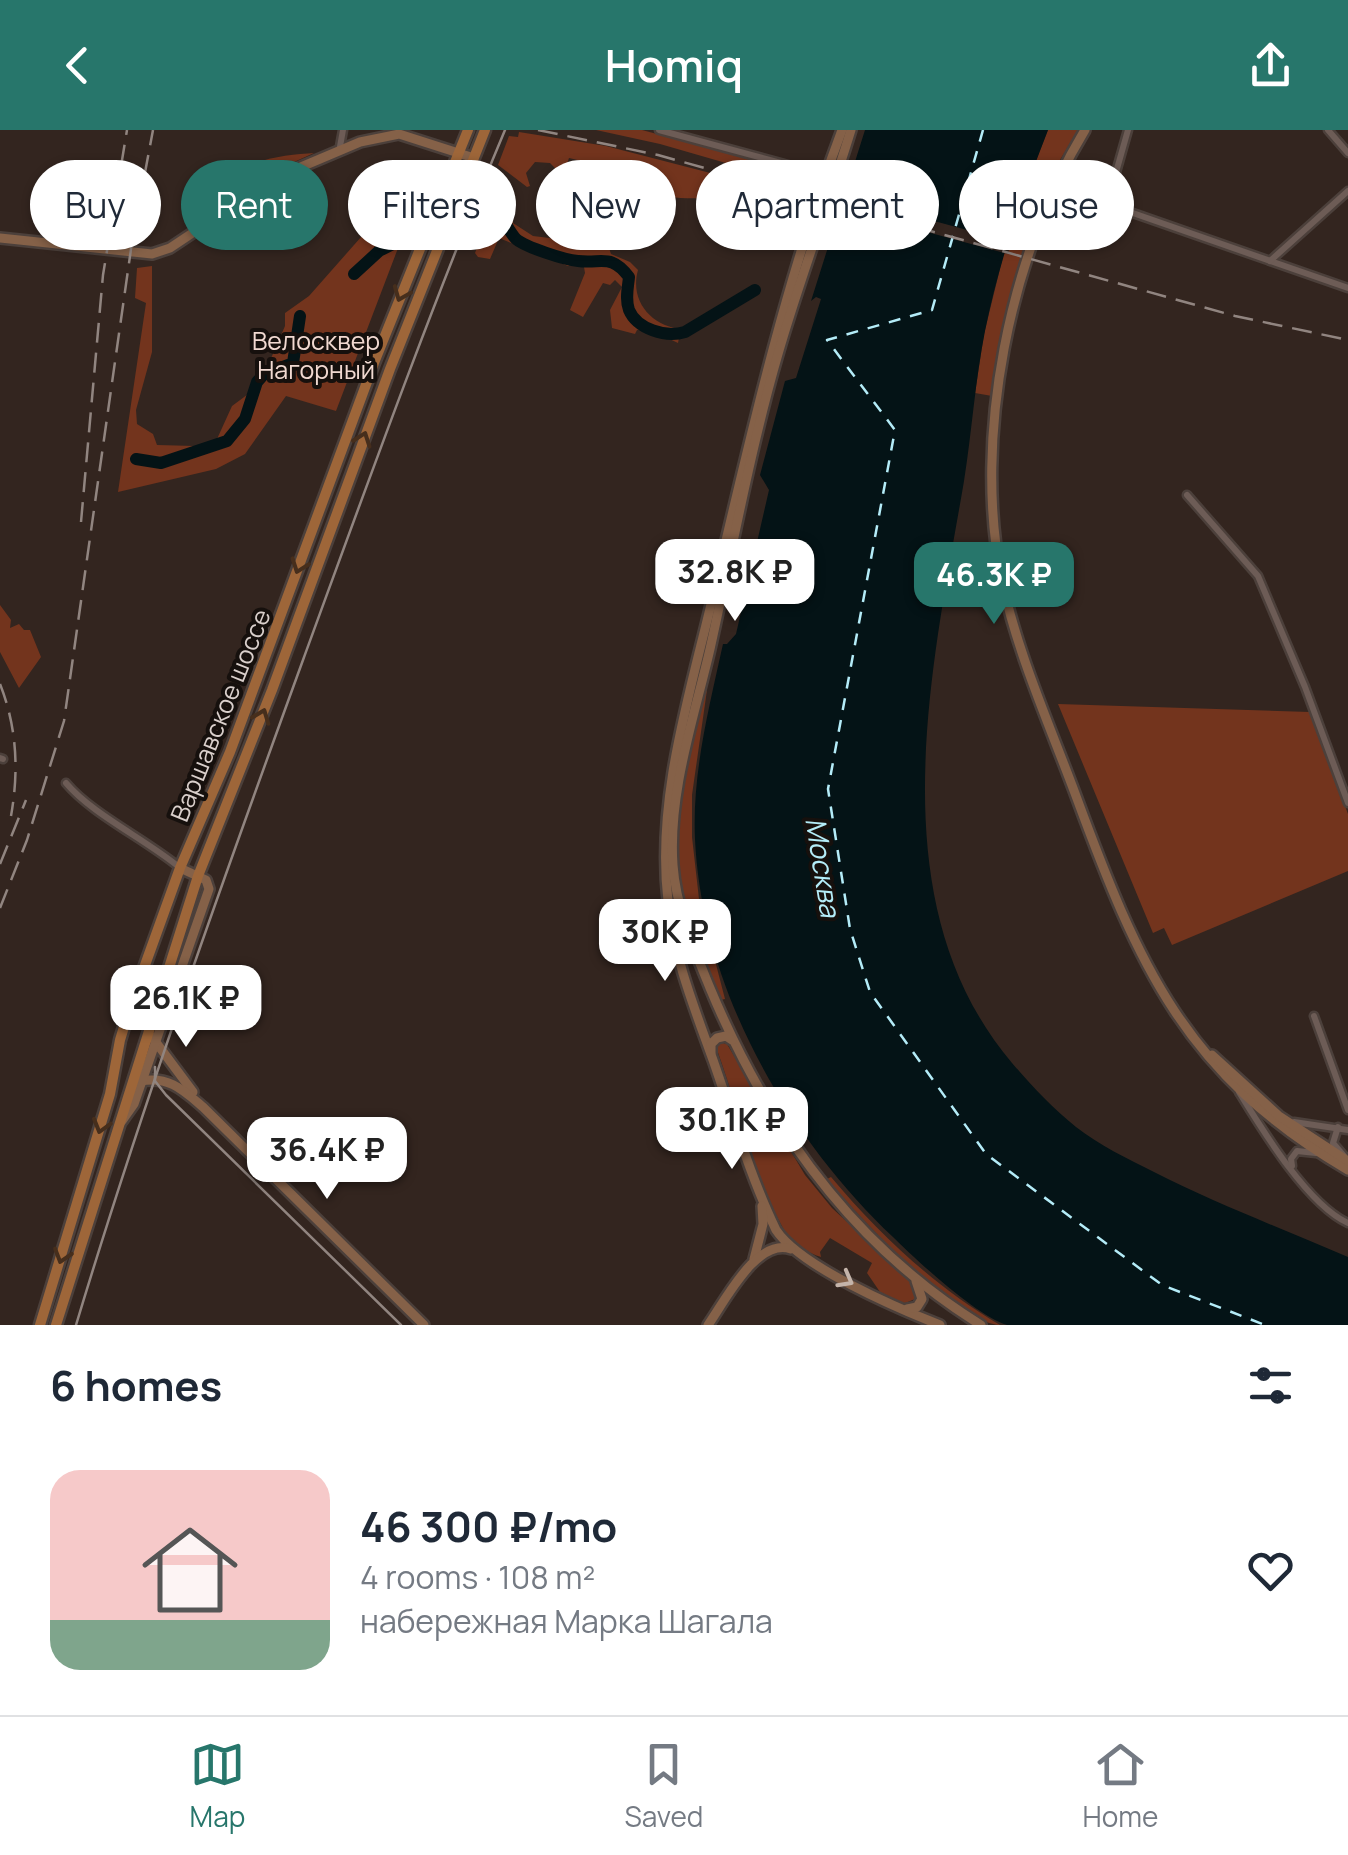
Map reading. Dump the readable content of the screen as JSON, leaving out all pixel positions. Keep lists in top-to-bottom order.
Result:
{
  "streets": {
    "main road": ["Варшавское шоссе"]
  },
  "water": ["Москва"],
  "parks": ["Велосквер Нагорный"],
  "page": {
    "header": "Homiq",
    "chip": [
      "Buy",
      "Rent",
      "Filters",
      "New",
      "Apartment",
      "House"
    ],
    "price": [
      "32.8K ₽",
      "46.3K ₽",
      "30K ₽",
      "26.1K ₽",
      "30.1K ₽",
      "36.4K ₽"
    ],
    "heading": "6 homes",
    "list": [
      {
        "name": "46 300 ₽/mo",
        "note": "4 rooms · 108 m² · набережная Марка Шагала"
      }
    ],
    "tabs": ["Map", "Saved", "Home"]
  }
}
